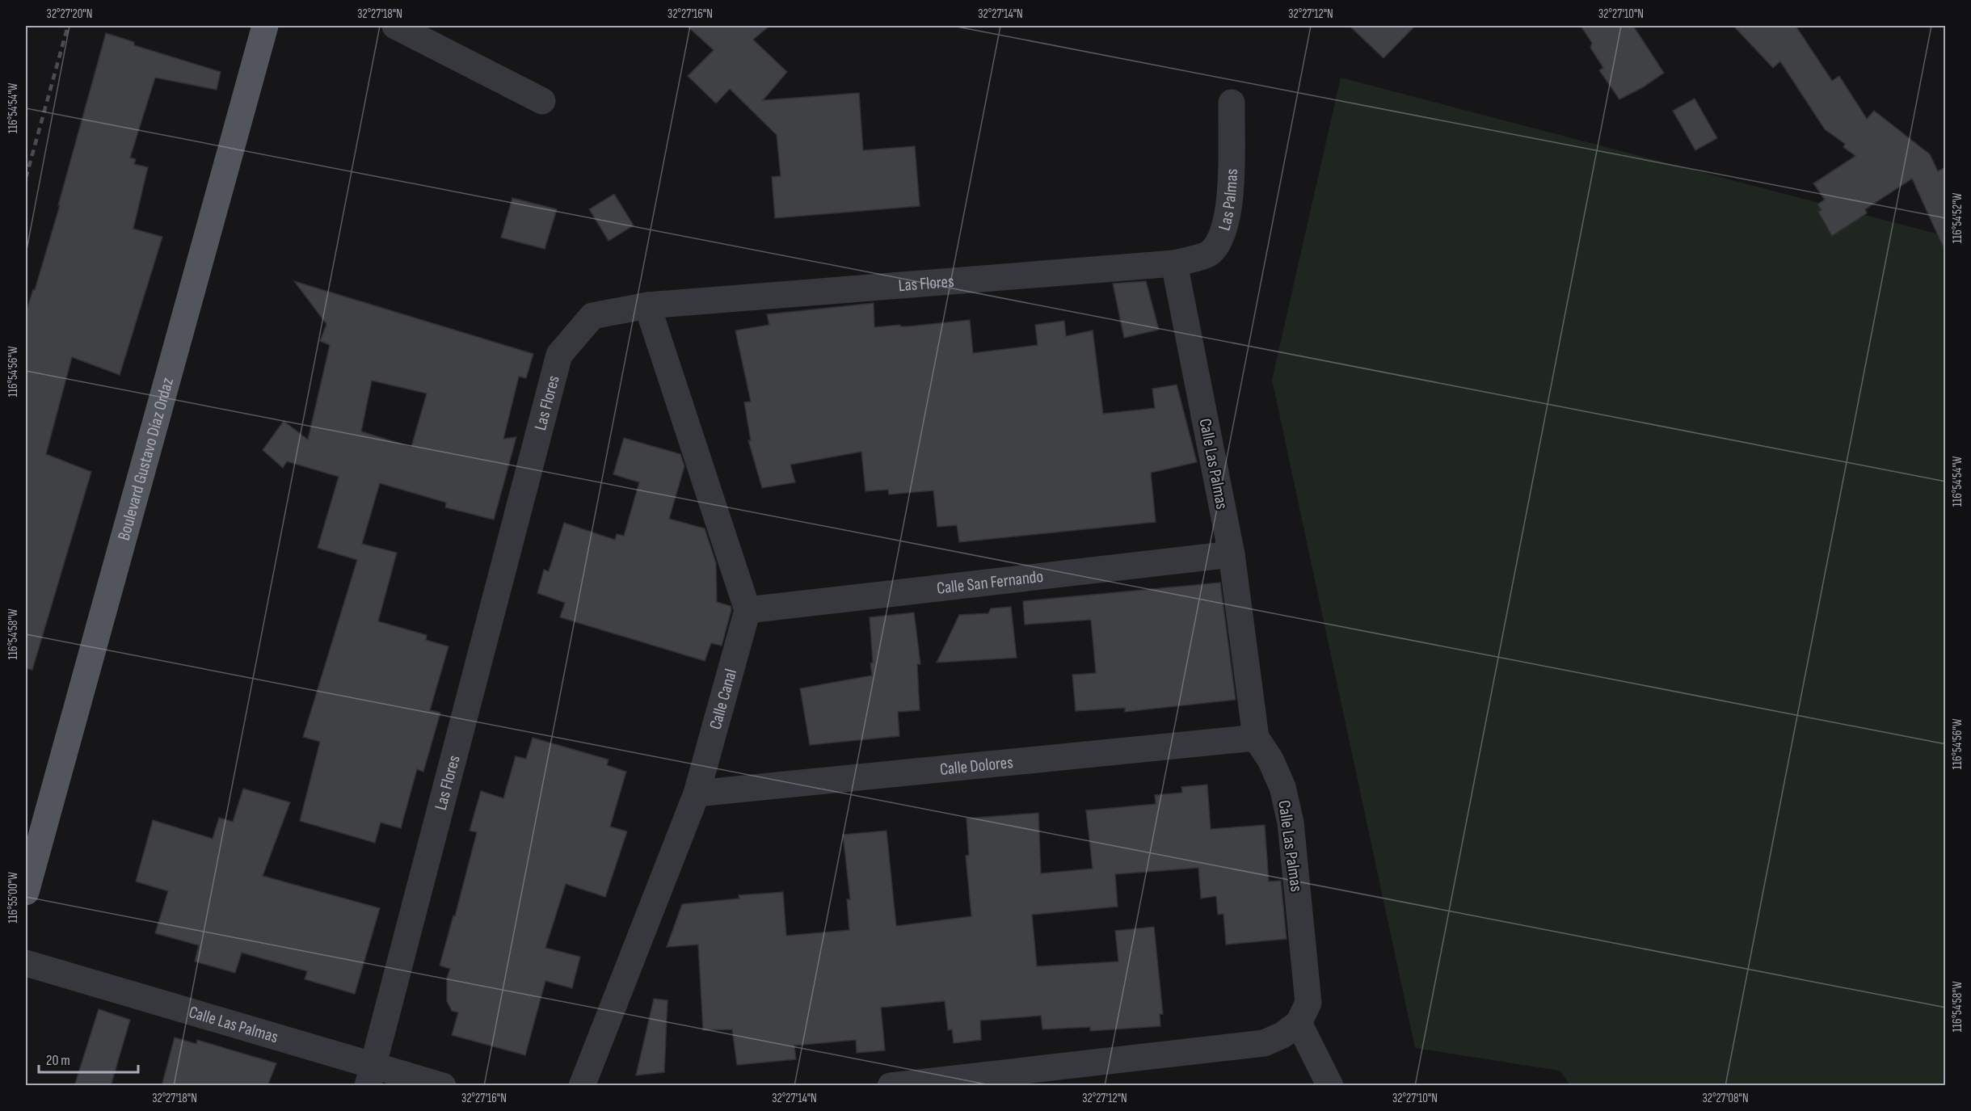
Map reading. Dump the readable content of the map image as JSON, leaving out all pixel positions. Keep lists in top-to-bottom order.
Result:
{
  "streets": {
    "main road": ["Boulevard Gustavo Díaz Ordaz"],
    "street": [
      "Las Palmas",
      "Las Flores",
      "Calle Las Palmas",
      "Calle San Fernando",
      "Calle Canal",
      "Calle Dolores"
    ]
  },
  "crossings": [
    ["Las Palmas", "Las Flores"],
    ["Las Palmas", "Calle Las Palmas"],
    ["Las Flores", "Calle Las Palmas"],
    ["Calle Las Palmas", "Calle San Fernando"],
    ["Calle Las Palmas", "Calle Dolores"],
    ["Calle San Fernando", "Calle Canal"],
    ["Calle Canal", "Calle Dolores"]
  ],
  "scale_bar": "20 m",
  "coordinates": [
    "32°27'20\"N",
    "32°27'18\"N",
    "32°27'16\"N",
    "32°27'14\"N",
    "32°27'12\"N",
    "32°27'10\"N",
    "116°54'54\"W",
    "116°54'52\"W",
    "116°54'56\"W",
    "116°54'58\"W",
    "116°55'00\"W",
    "32°27'08\"N"
  ]
}
